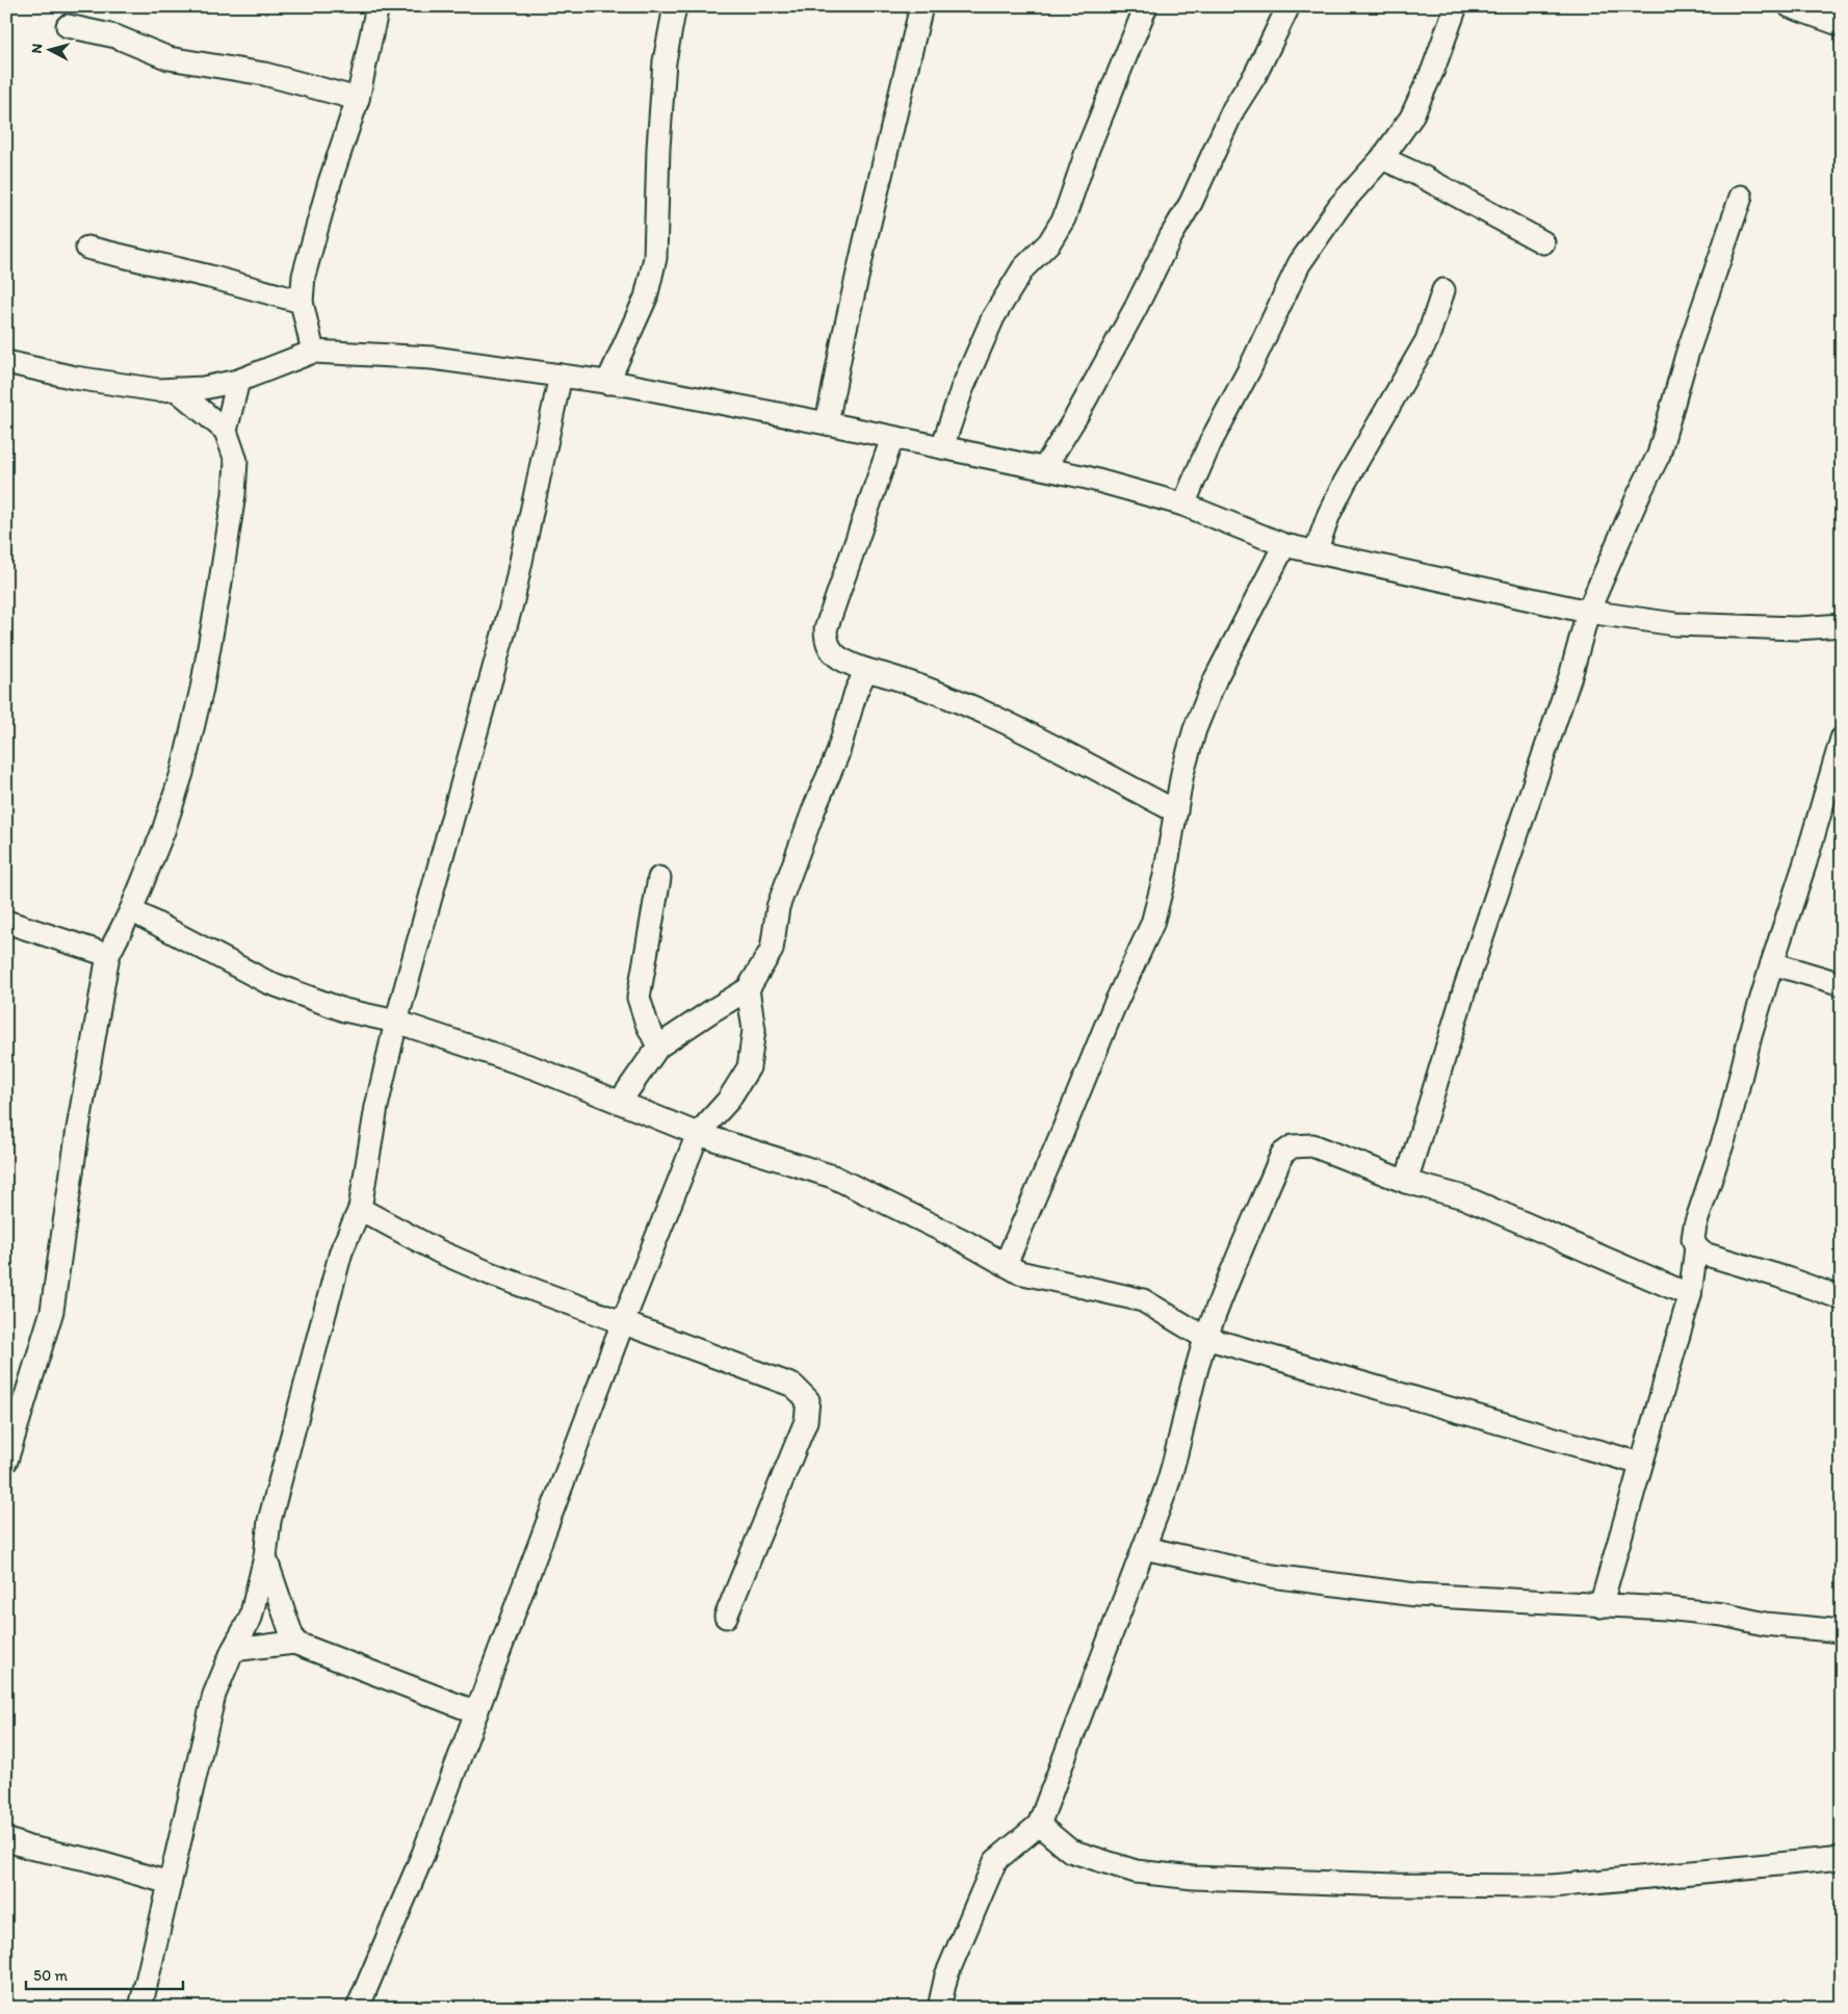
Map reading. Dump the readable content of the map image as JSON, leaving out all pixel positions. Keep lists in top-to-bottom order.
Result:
{
  "scale_bar": "50 m",
  "north": "left"
}
